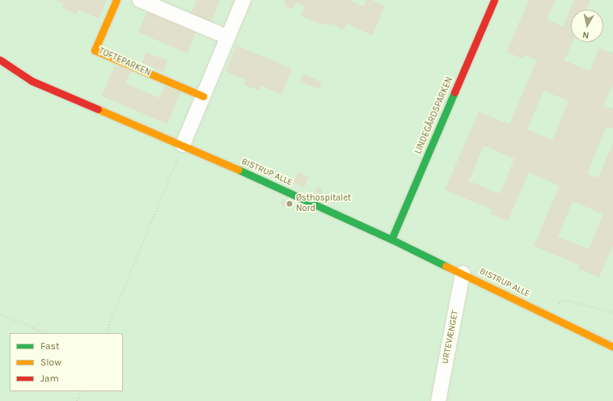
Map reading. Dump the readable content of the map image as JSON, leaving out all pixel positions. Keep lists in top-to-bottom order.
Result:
{
  "streets": {
    "street": [
      "TOFTEPARKEN",
      "LINDEGÅRDSPARKEN",
      "BISTRUP ALLE",
      "URTEVÆNGET"
    ]
  },
  "crossings": [
    ["LINDEGÅRDSPARKEN", "BISTRUP ALLE"],
    ["BISTRUP ALLE", "URTEVÆNGET"]
  ],
  "places": ["Østhospitalet Nord"],
  "legend": ["Fast", "Slow", "Jam"],
  "north": "bottom"
}
